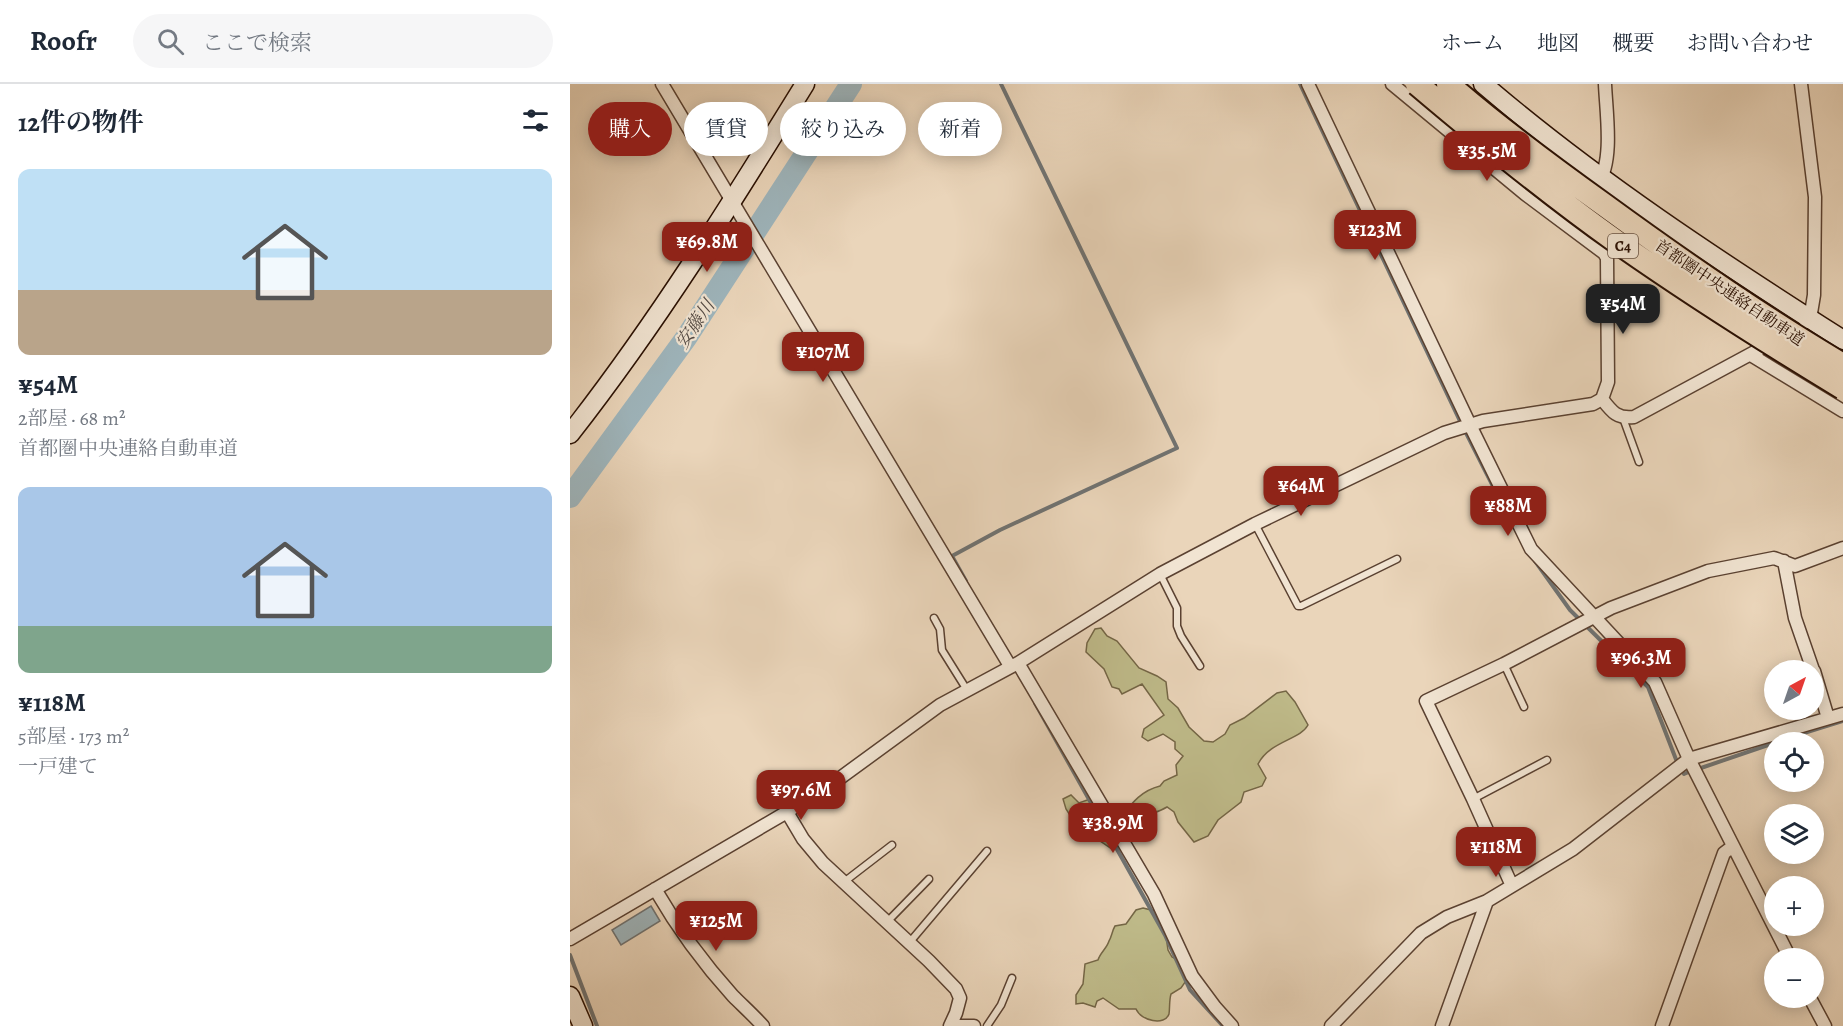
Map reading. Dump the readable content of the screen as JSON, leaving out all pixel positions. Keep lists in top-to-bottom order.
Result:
{
  "streets": {
    "highway": ["C4", "首都圏中央連絡自動車道"]
  },
  "water": ["安藤川"],
  "north": "top right",
  "page": {
    "header": "Roofr",
    "search": "ここで検索",
    "nav": [
      "ホーム",
      "地図",
      "概要",
      "お問い合わせ"
    ],
    "heading": "12件の物件",
    "chip": [
      "購入",
      "賃貸",
      "絞り込み",
      "新着"
    ],
    "price": [
      "¥35.5M",
      "¥123M",
      "¥69.8M",
      "¥54M",
      "¥107M",
      "¥64M",
      "¥88M",
      "¥96.3M",
      "¥97.6M",
      "¥38.9M",
      "¥118M",
      "¥125M"
    ],
    "list": [
      {
        "name": "¥54M",
        "note": "2部屋 · 68 m² · 首都圏中央連絡自動車道"
      },
      {
        "name": "¥118M",
        "note": "5部屋 · 173 m² · 一戸建て"
      }
    ],
    "map_buttons": ["+", "−"]
  }
}
